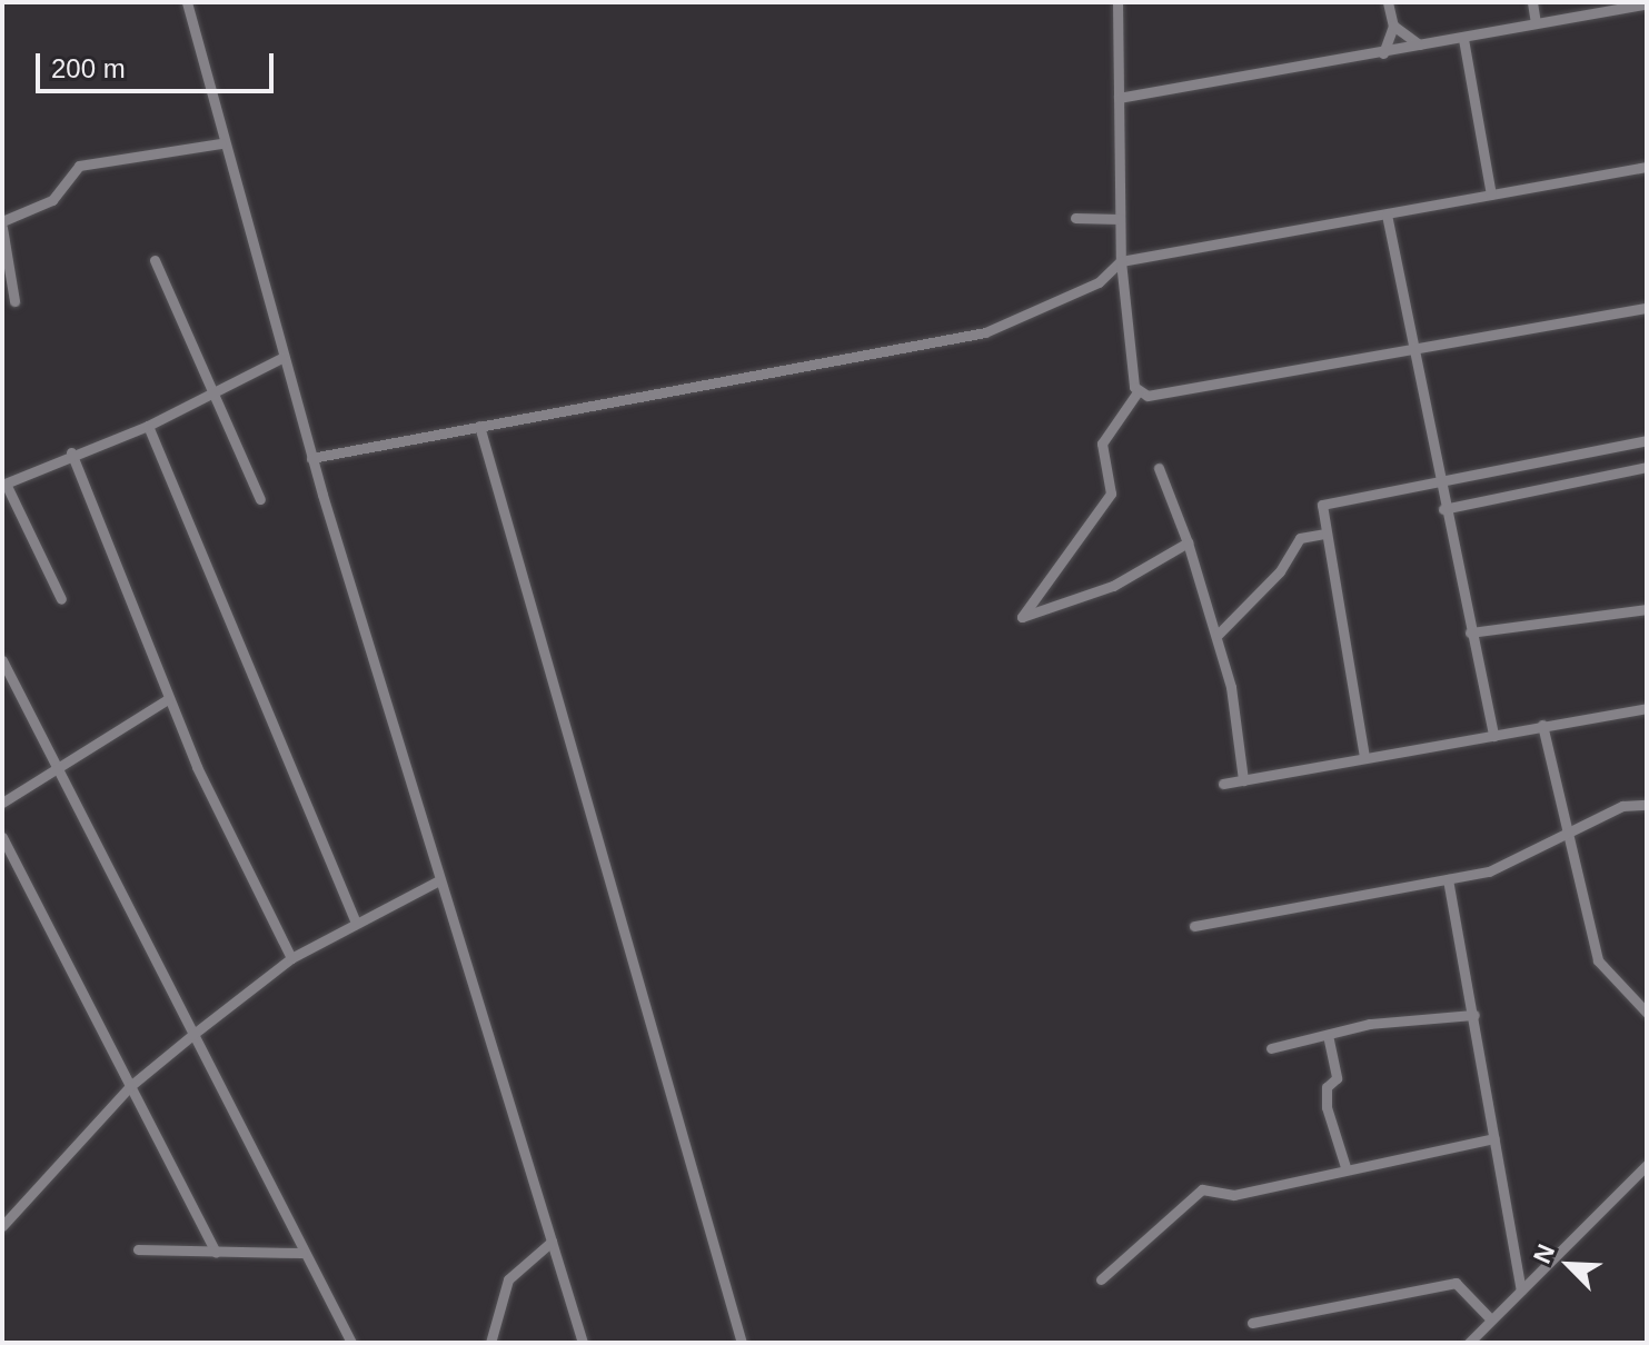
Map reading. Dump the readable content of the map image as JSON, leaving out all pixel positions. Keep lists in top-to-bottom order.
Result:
{
  "scale_bar": "200 m",
  "north": "top left"
}
